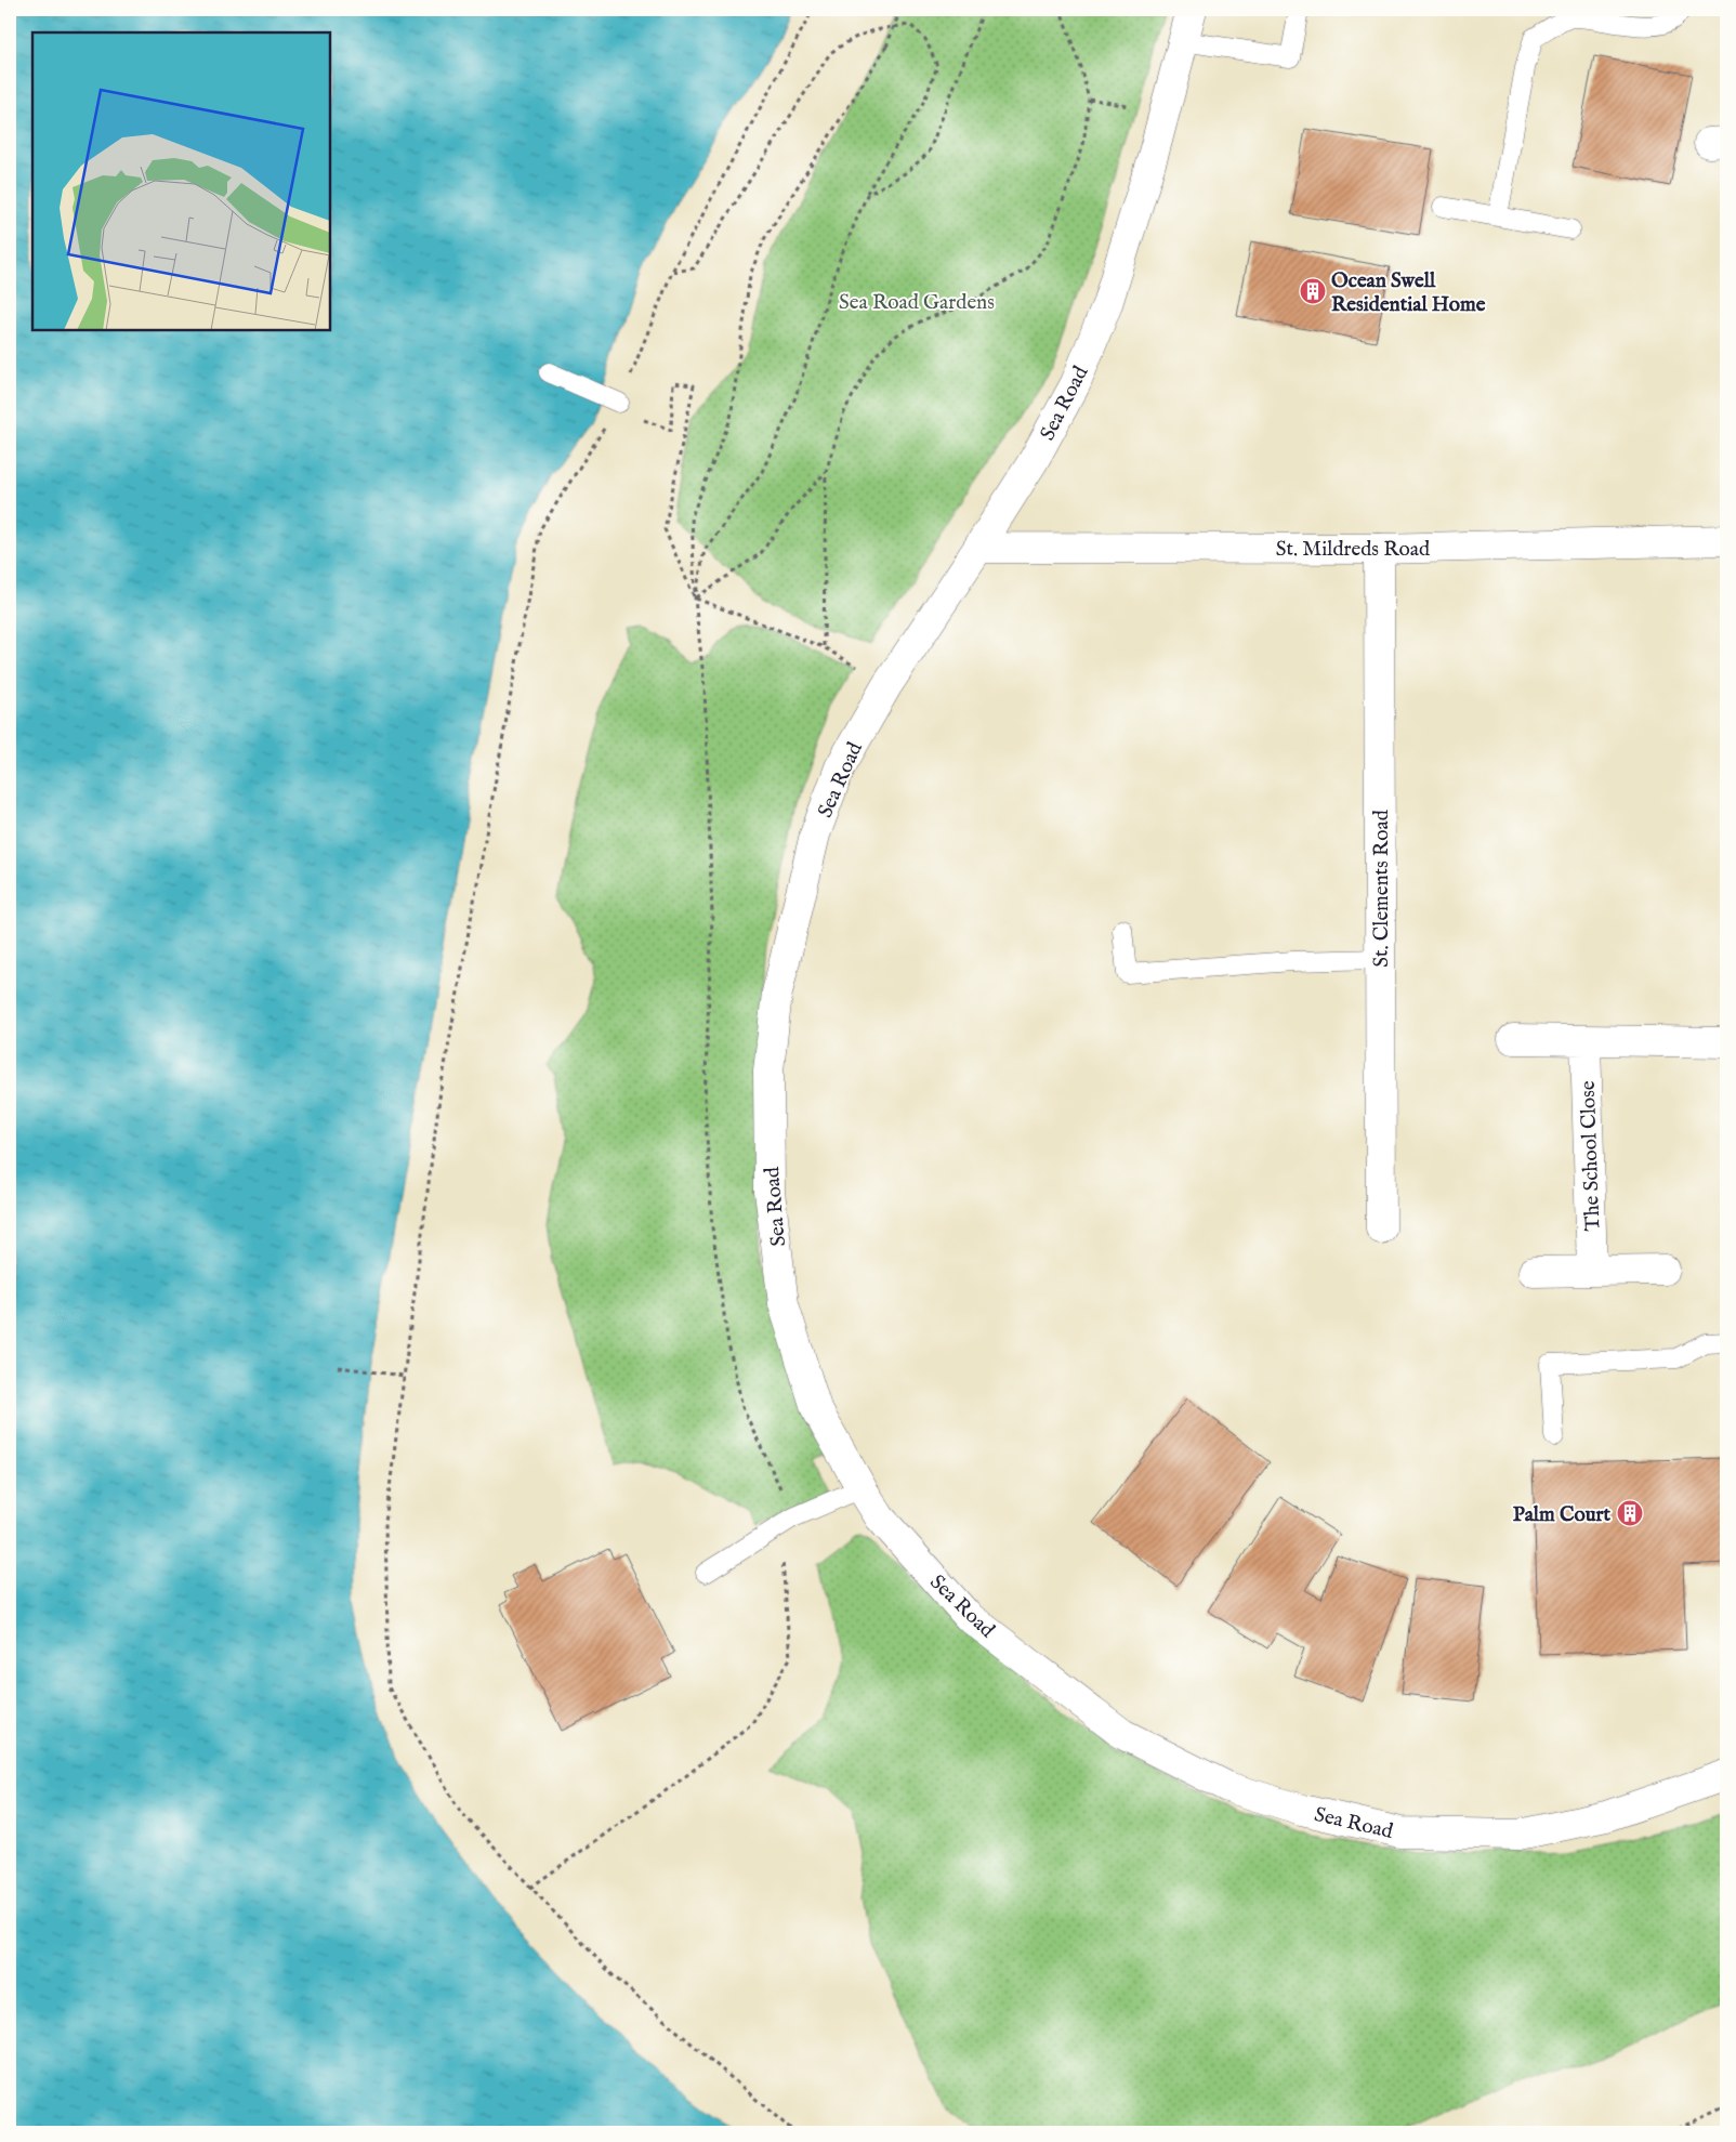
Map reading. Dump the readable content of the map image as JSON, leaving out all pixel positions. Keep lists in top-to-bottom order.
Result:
{
  "streets": {
    "street": [
      "Sea Road",
      "St. Mildreds Road",
      "St. Clements Road",
      "The School Close"
    ]
  },
  "crossings": [
    ["Sea Road", "St. Mildreds Road"],
    ["St. Mildreds Road", "St. Clements Road"]
  ],
  "parks": ["Sea Road Gardens"],
  "places": {
    "building": ["Ocean Swell Residential Home", "Palm Court"]
  }
}
